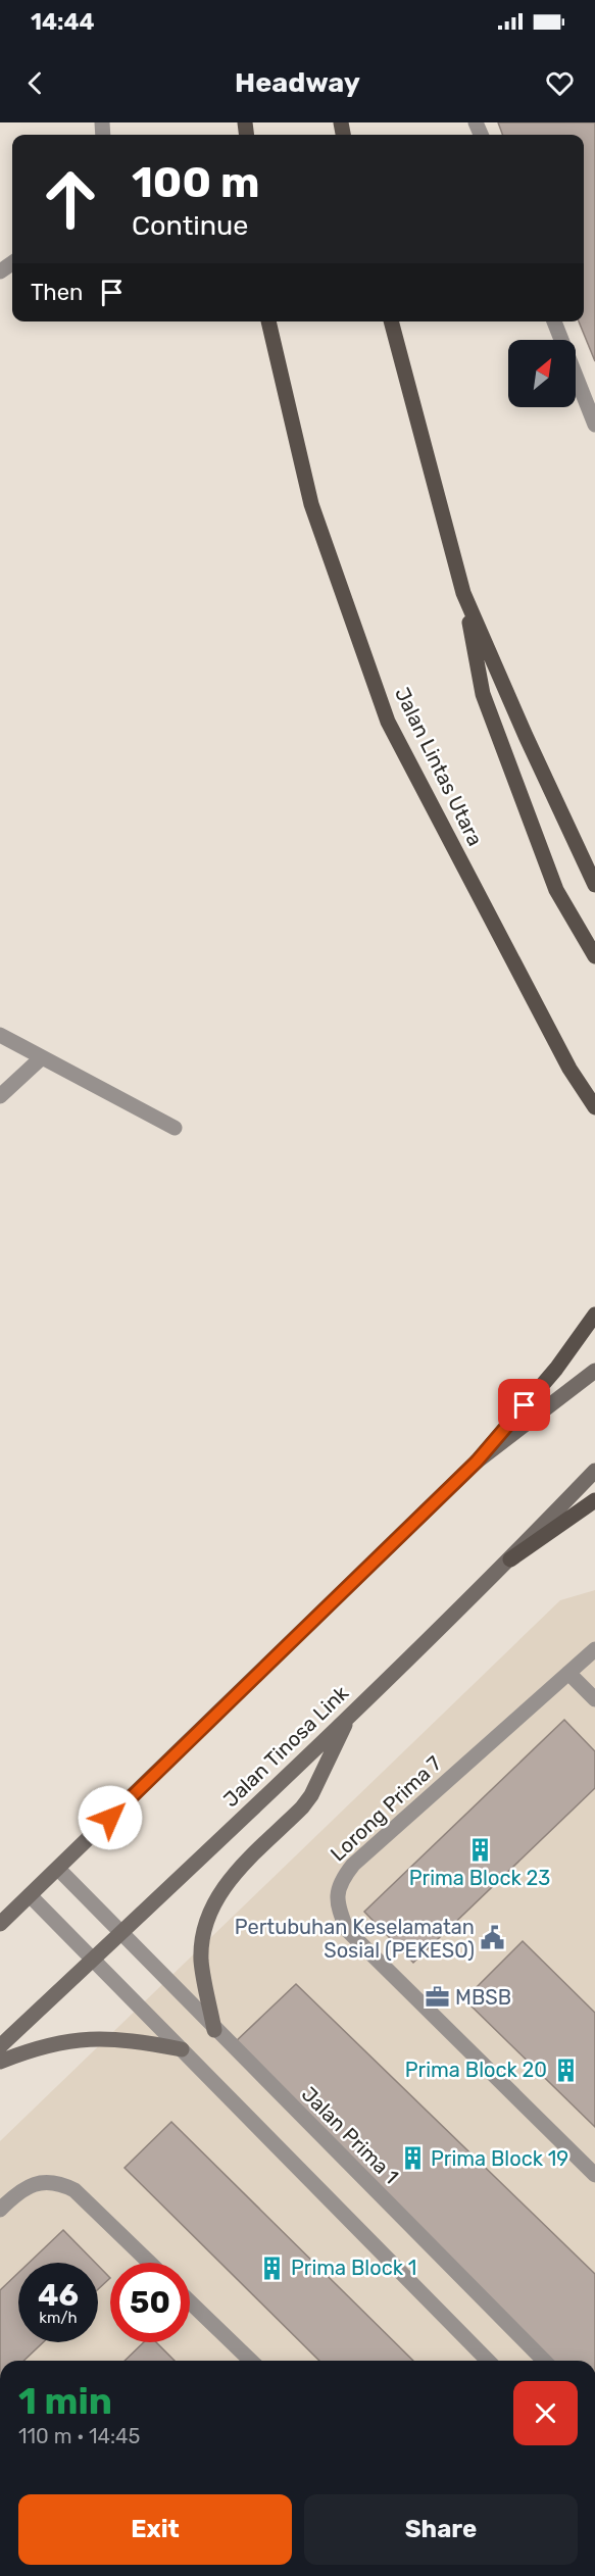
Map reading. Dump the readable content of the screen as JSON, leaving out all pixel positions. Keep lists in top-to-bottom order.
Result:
{
  "streets": {
    "main road": ["Jalan Lintas Utara", "Jalan Tinosa Link"],
    "street": ["Lorong Prima 7", "Jalan Prima 1"]
  },
  "crossings": [
    ["Jalan Tinosa Link", "Jalan Prima 1"]
  ],
  "places": {
    "building": [
      "Prima Block 23",
      "Prima Block 20",
      "Prima Block 19",
      "Prima Block 1"
    ],
    "public building": ["Pertubuhan Keselamatan Sosial (PEKESO)"],
    "office": ["MBSB"]
  },
  "north": "top right",
  "page": {
    "status": "14:44",
    "header": "Headway",
    "turn": ["100 m", "Continue"],
    "then": "Then",
    "speed": "46 km/h",
    "limit": "50",
    "heading": ["1 min", "110 m · 14:45"],
    "buttons": ["Exit", "Share"]
  }
}
